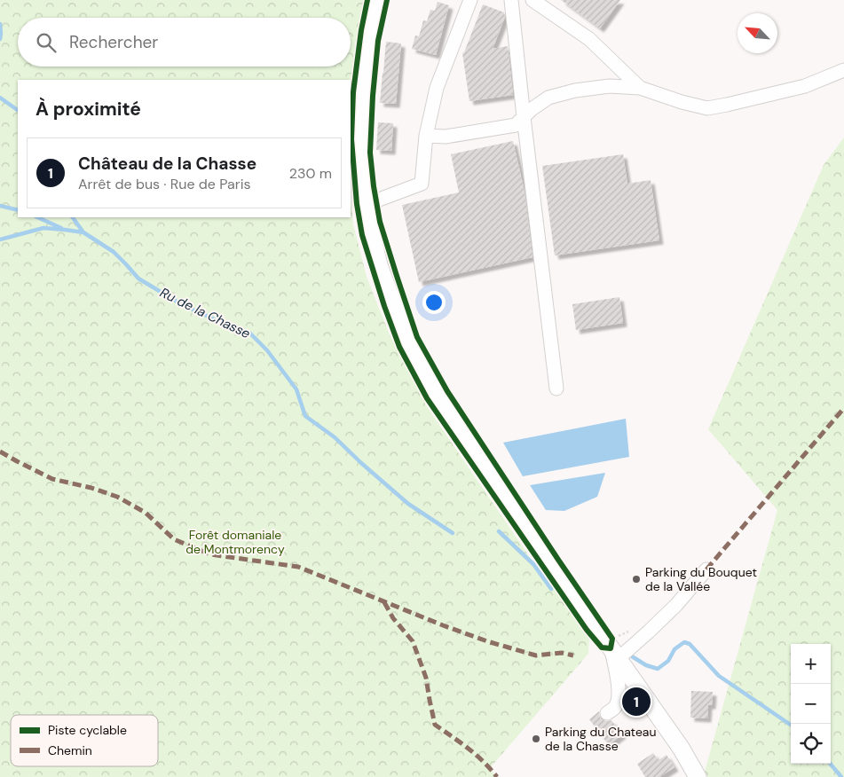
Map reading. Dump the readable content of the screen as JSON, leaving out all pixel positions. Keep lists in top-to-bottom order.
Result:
{
  "water": ["Ru de la Chasse"],
  "parks": ["Forêt domaniale de Montmorency"],
  "places": ["Parking du Bouquet de la Vallée", "Parking du Chateau de la Chasse"],
  "legend": ["Piste cyclable", "Chemin"],
  "north": "top left",
  "page": {
    "search": "Rechercher",
    "heading": "À proximité",
    "list": [
      {
        "mark": "1",
        "name": "Château de la Chasse",
        "note": "Arrêt de bus · Rue de Paris",
        "value": "230 m"
      }
    ],
    "map_buttons": ["+", "−"],
    "pins": "1"
  }
}
